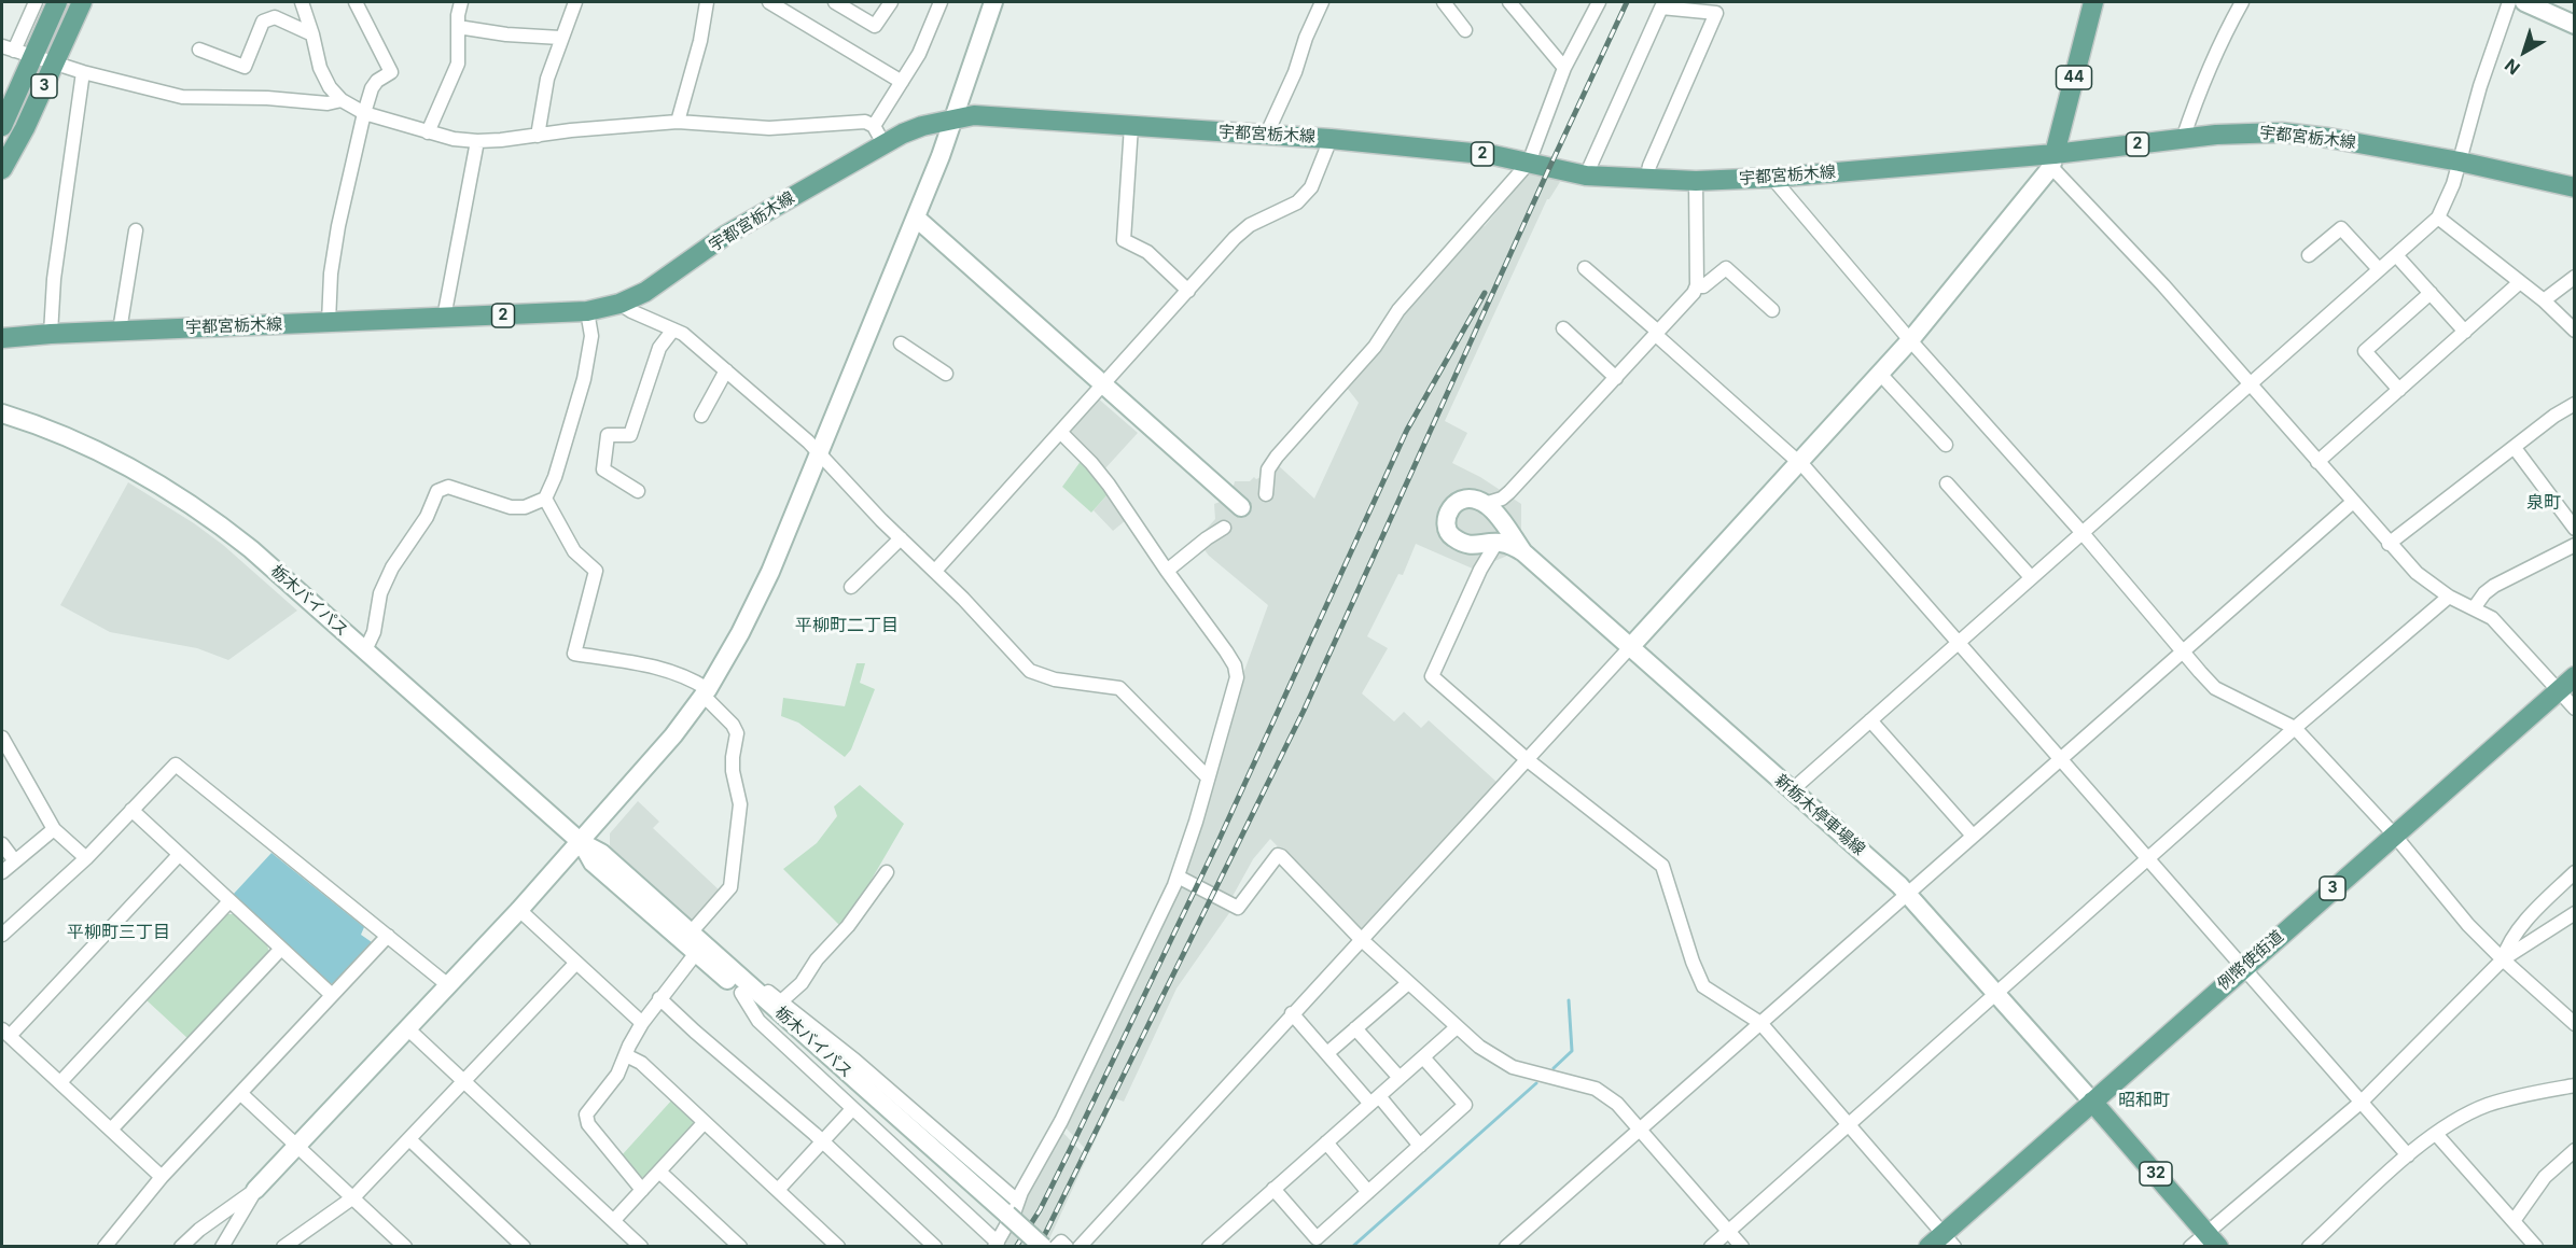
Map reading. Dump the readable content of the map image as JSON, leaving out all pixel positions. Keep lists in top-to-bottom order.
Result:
{
  "streets": {
    "main road": [
      "44",
      "3",
      "宇都宮栃木線",
      "2",
      "栃木バイパス",
      "新栃木停車場線",
      "例幣使街道",
      "32"
    ]
  },
  "crossings": [
    ["44", "宇都宮栃木線"],
    ["新栃木停車場線", "例幣使街道"],
    ["新栃木停車場線", "32"],
    ["例幣使街道", "32"]
  ],
  "districts": [
    "泉町",
    "平柳町二丁目",
    "平柳町三丁目",
    "昭和町"
  ],
  "north": "bottom left"
}
